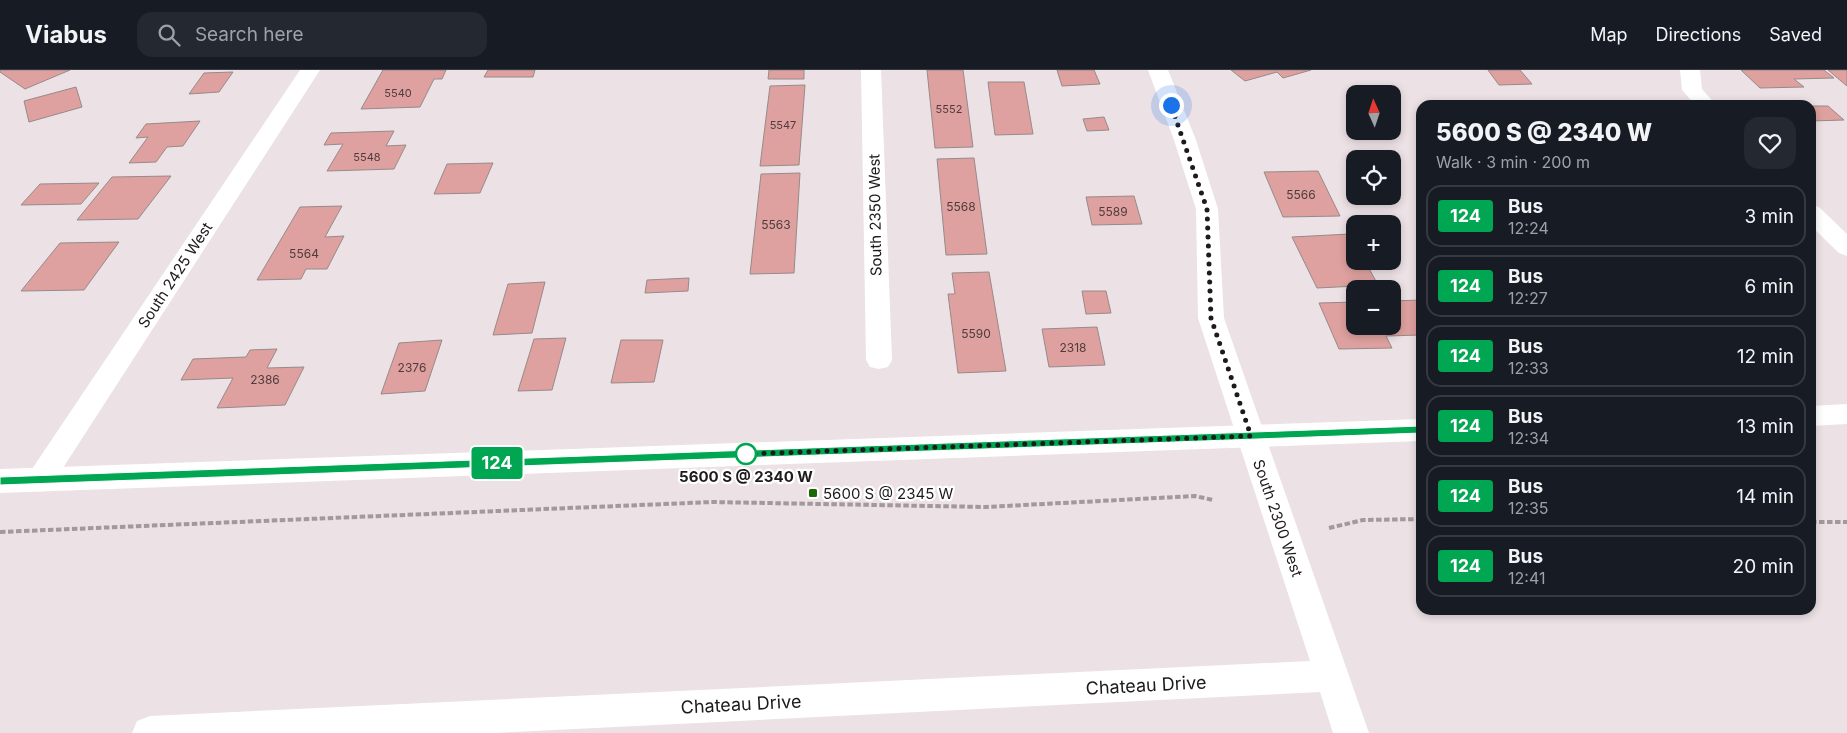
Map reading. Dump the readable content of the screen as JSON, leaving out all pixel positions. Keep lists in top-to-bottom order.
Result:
{
  "streets": {
    "street": [
      "South 2350 West",
      "South 2425 West",
      "South 2300 West",
      "Chateau Drive"
    ]
  },
  "crossings": [
    ["South 2300 West", "Chateau Drive"]
  ],
  "places": {
    "other": ["5600 S @ 2340 W"],
    "transit": ["5600 S @ 2345 W"]
  },
  "lines": ["bus line 124"],
  "house_numbers": [
    "5540",
    "5552",
    "5547",
    "5548",
    "5566",
    "5568",
    "5589",
    "5563",
    "5564",
    "5590",
    "2318",
    "2376",
    "2386"
  ],
  "north": "top",
  "page": {
    "header": "Viabus",
    "search": "Search here",
    "nav": ["Map", "Directions", "Saved"],
    "on_map": "124",
    "map_buttons": ["+", "−"],
    "heading": ["5600 S @ 2340 W", "Walk · 3 min · 200 m"],
    "list": [
      {
        "mark": "124",
        "name": "Bus",
        "note": "12:24",
        "value": "3 min"
      },
      {
        "mark": "124",
        "name": "Bus",
        "note": "12:27",
        "value": "6 min"
      },
      {
        "mark": "124",
        "name": "Bus",
        "note": "12:33",
        "value": "12 min"
      },
      {
        "mark": "124",
        "name": "Bus",
        "note": "12:34",
        "value": "13 min"
      },
      {
        "mark": "124",
        "name": "Bus",
        "note": "12:35",
        "value": "14 min"
      },
      {
        "mark": "124",
        "name": "Bus",
        "note": "12:41",
        "value": "20 min"
      }
    ]
  }
}
